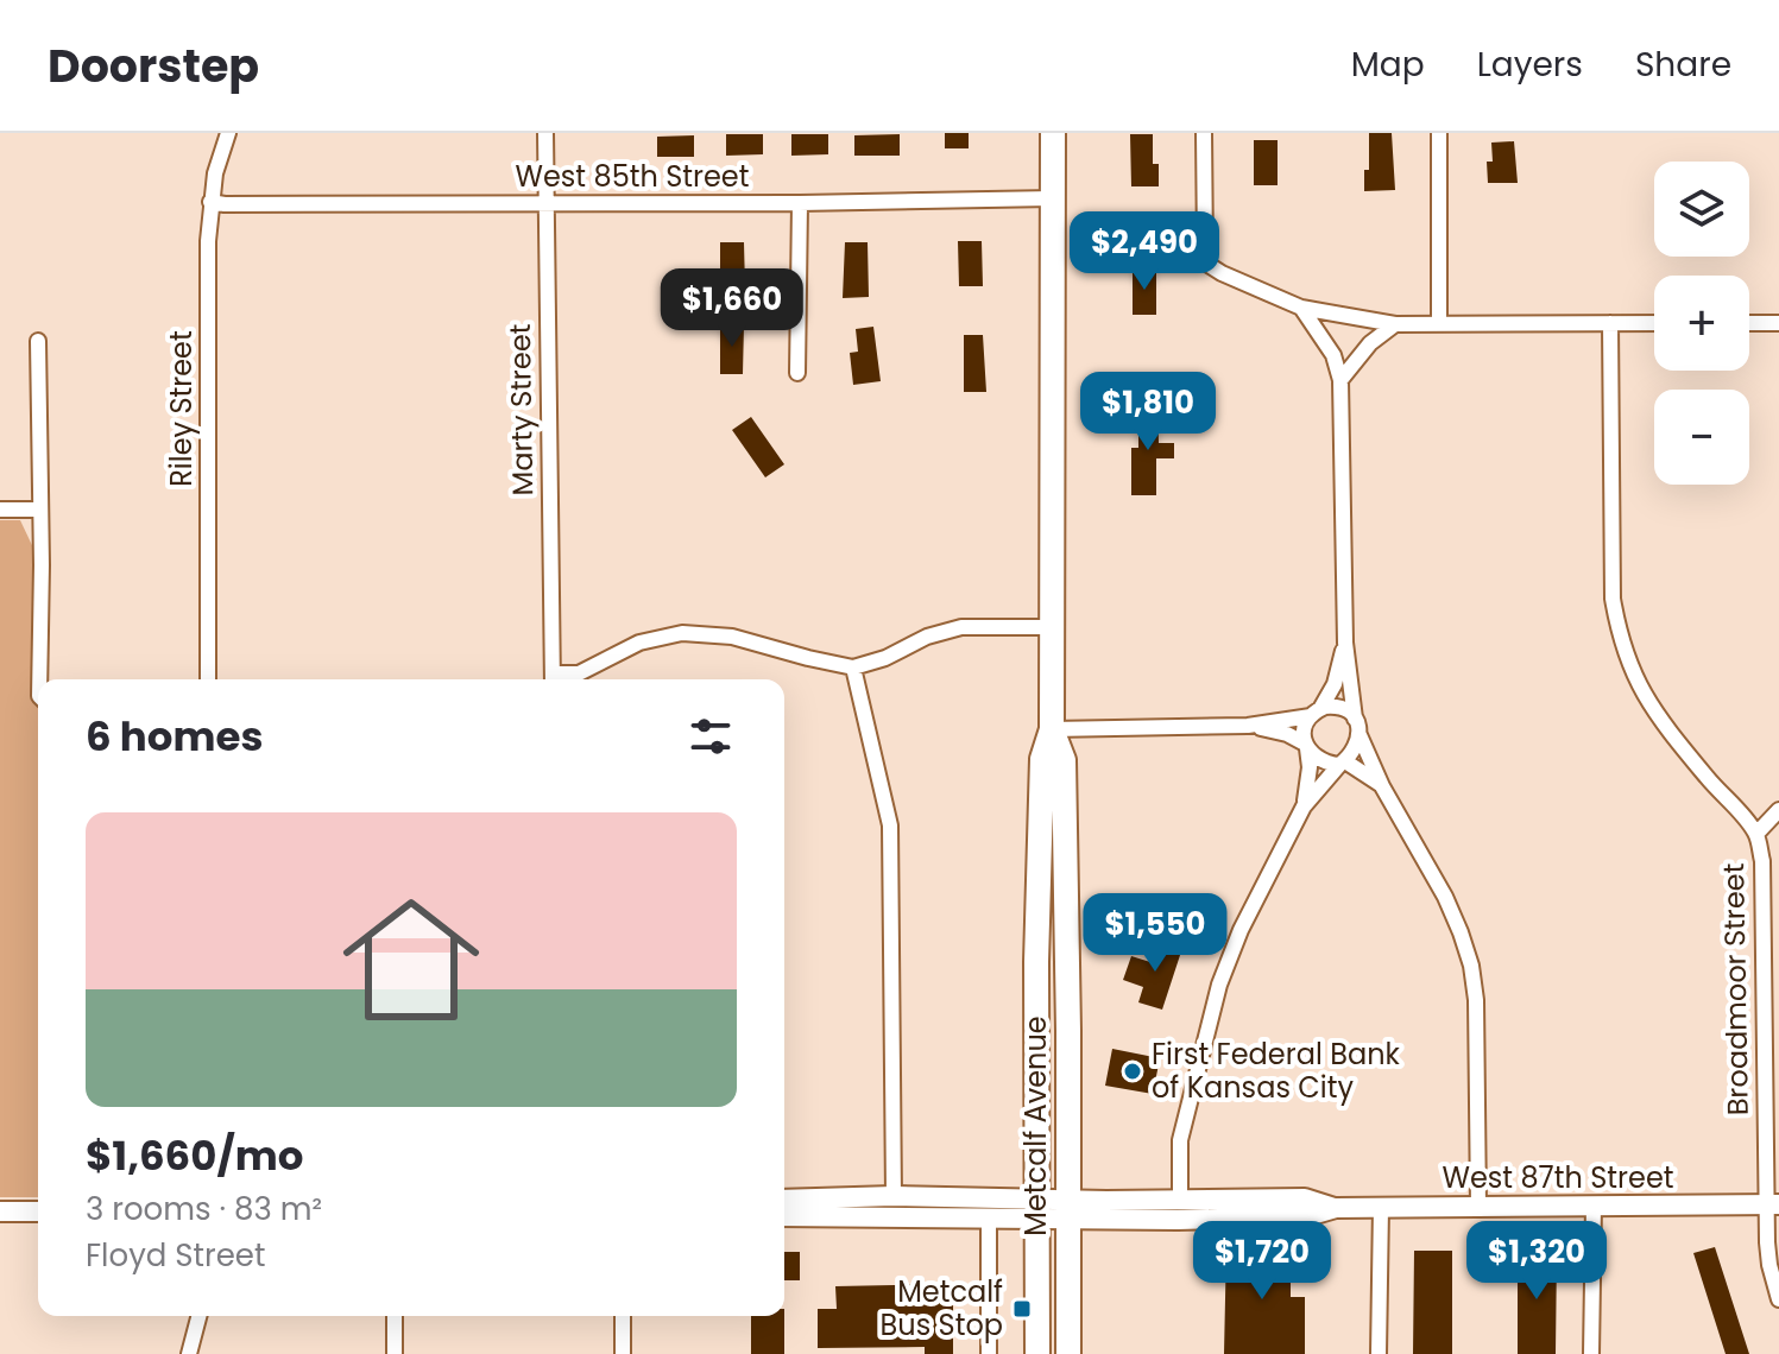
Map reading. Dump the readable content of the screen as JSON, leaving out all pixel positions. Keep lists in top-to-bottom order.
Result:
{
  "streets": {
    "main road": ["Metcalf Avenue"],
    "street": [
      "West 85th Street",
      "Riley Street",
      "Marty Street",
      "Broadmoor Street",
      "West 87th Street"
    ]
  },
  "crossings": [
    ["West 85th Street", "Riley Street"],
    ["West 85th Street", "Marty Street"],
    ["West 85th Street", "Metcalf Avenue"],
    ["Broadmoor Street", "West 87th Street"],
    ["Metcalf Avenue", "West 87th Street"]
  ],
  "places": {
    "other": ["First Federal Bank of Kansas City"],
    "transit": ["Metcalf Bus Stop"]
  },
  "page": {
    "header": "Doorstep",
    "nav": ["Map", "Layers", "Share"],
    "map_buttons": ["+", "−"],
    "price": [
      "$2,490",
      "$1,660",
      "$1,810",
      "$1,550",
      "$1,720",
      "$1,320"
    ],
    "heading": "6 homes",
    "list": [
      {
        "name": "$1,660/mo",
        "note": "3 rooms · 83 m² · Floyd Street"
      }
    ]
  }
}
